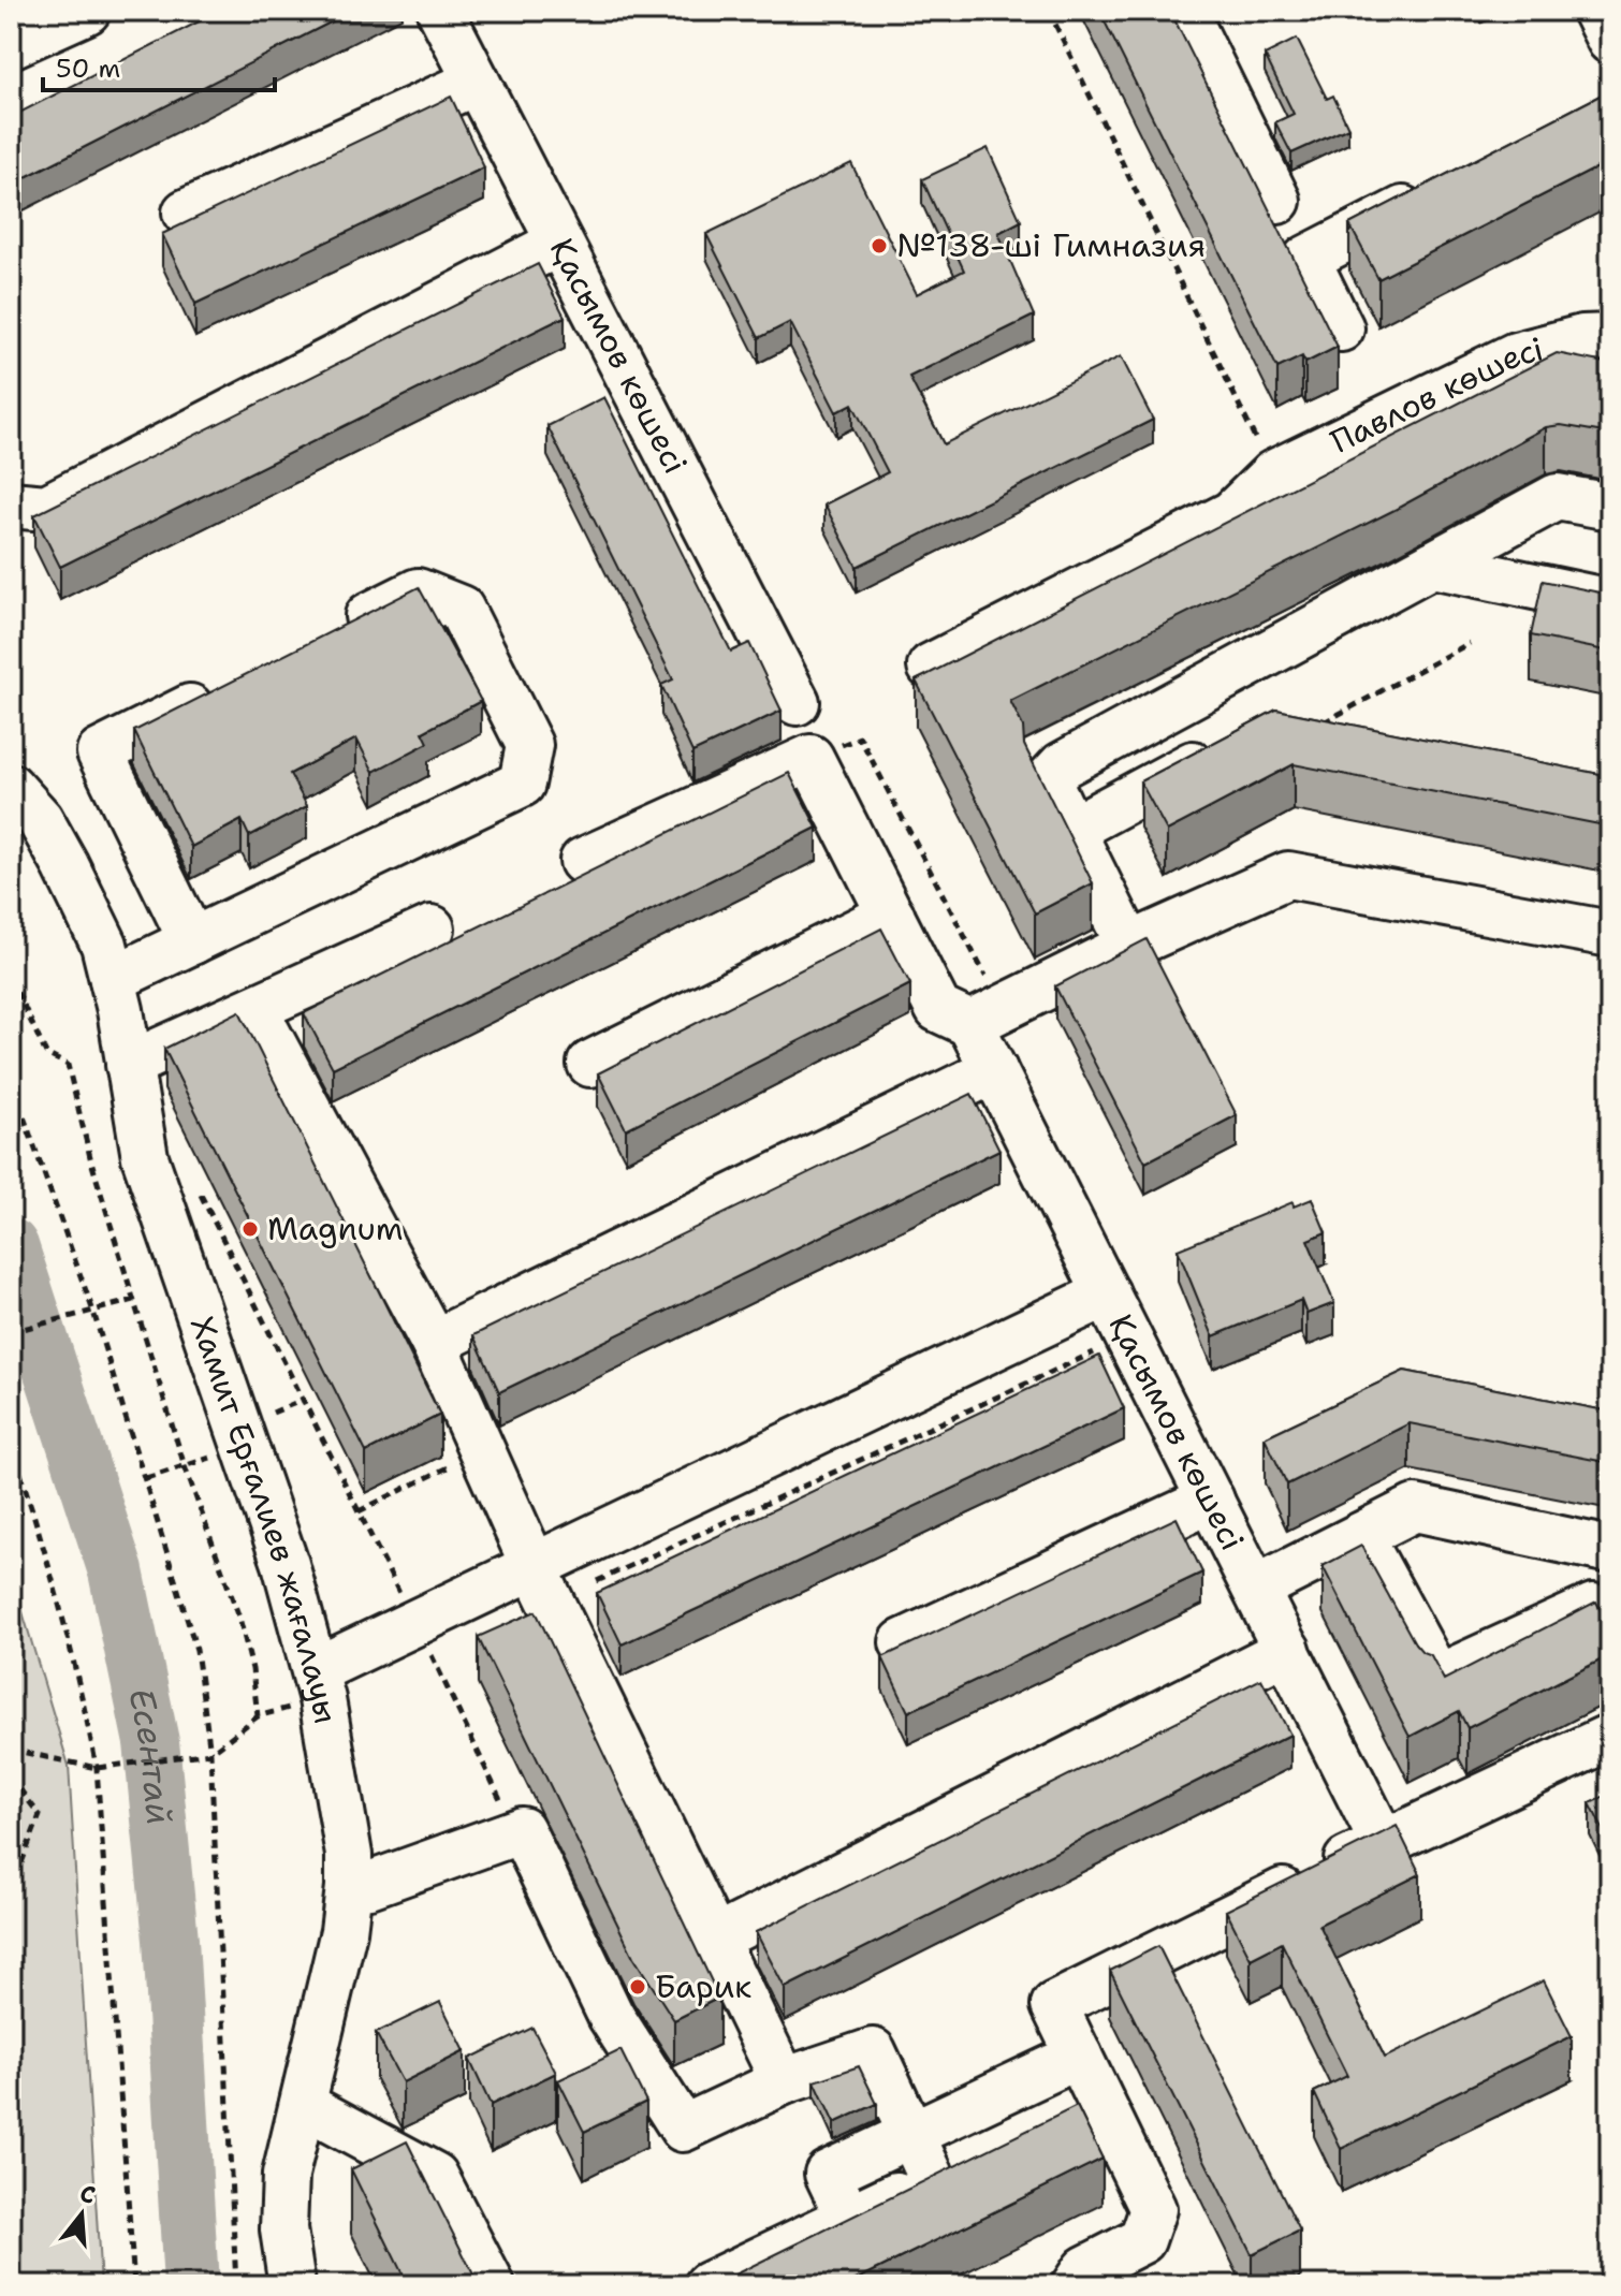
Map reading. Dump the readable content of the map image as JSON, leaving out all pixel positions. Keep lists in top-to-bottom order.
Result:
{
  "streets": {
    "street": ["Қасымов көшесі", "Павлов көшесі", "Хамит Ерғалиев жағалауы"]
  },
  "water": ["Есентай"],
  "places": ["№138-ші Гимназия", "Magnum", "Барик"],
  "scale_bar": "50 m",
  "north": "top"
}
